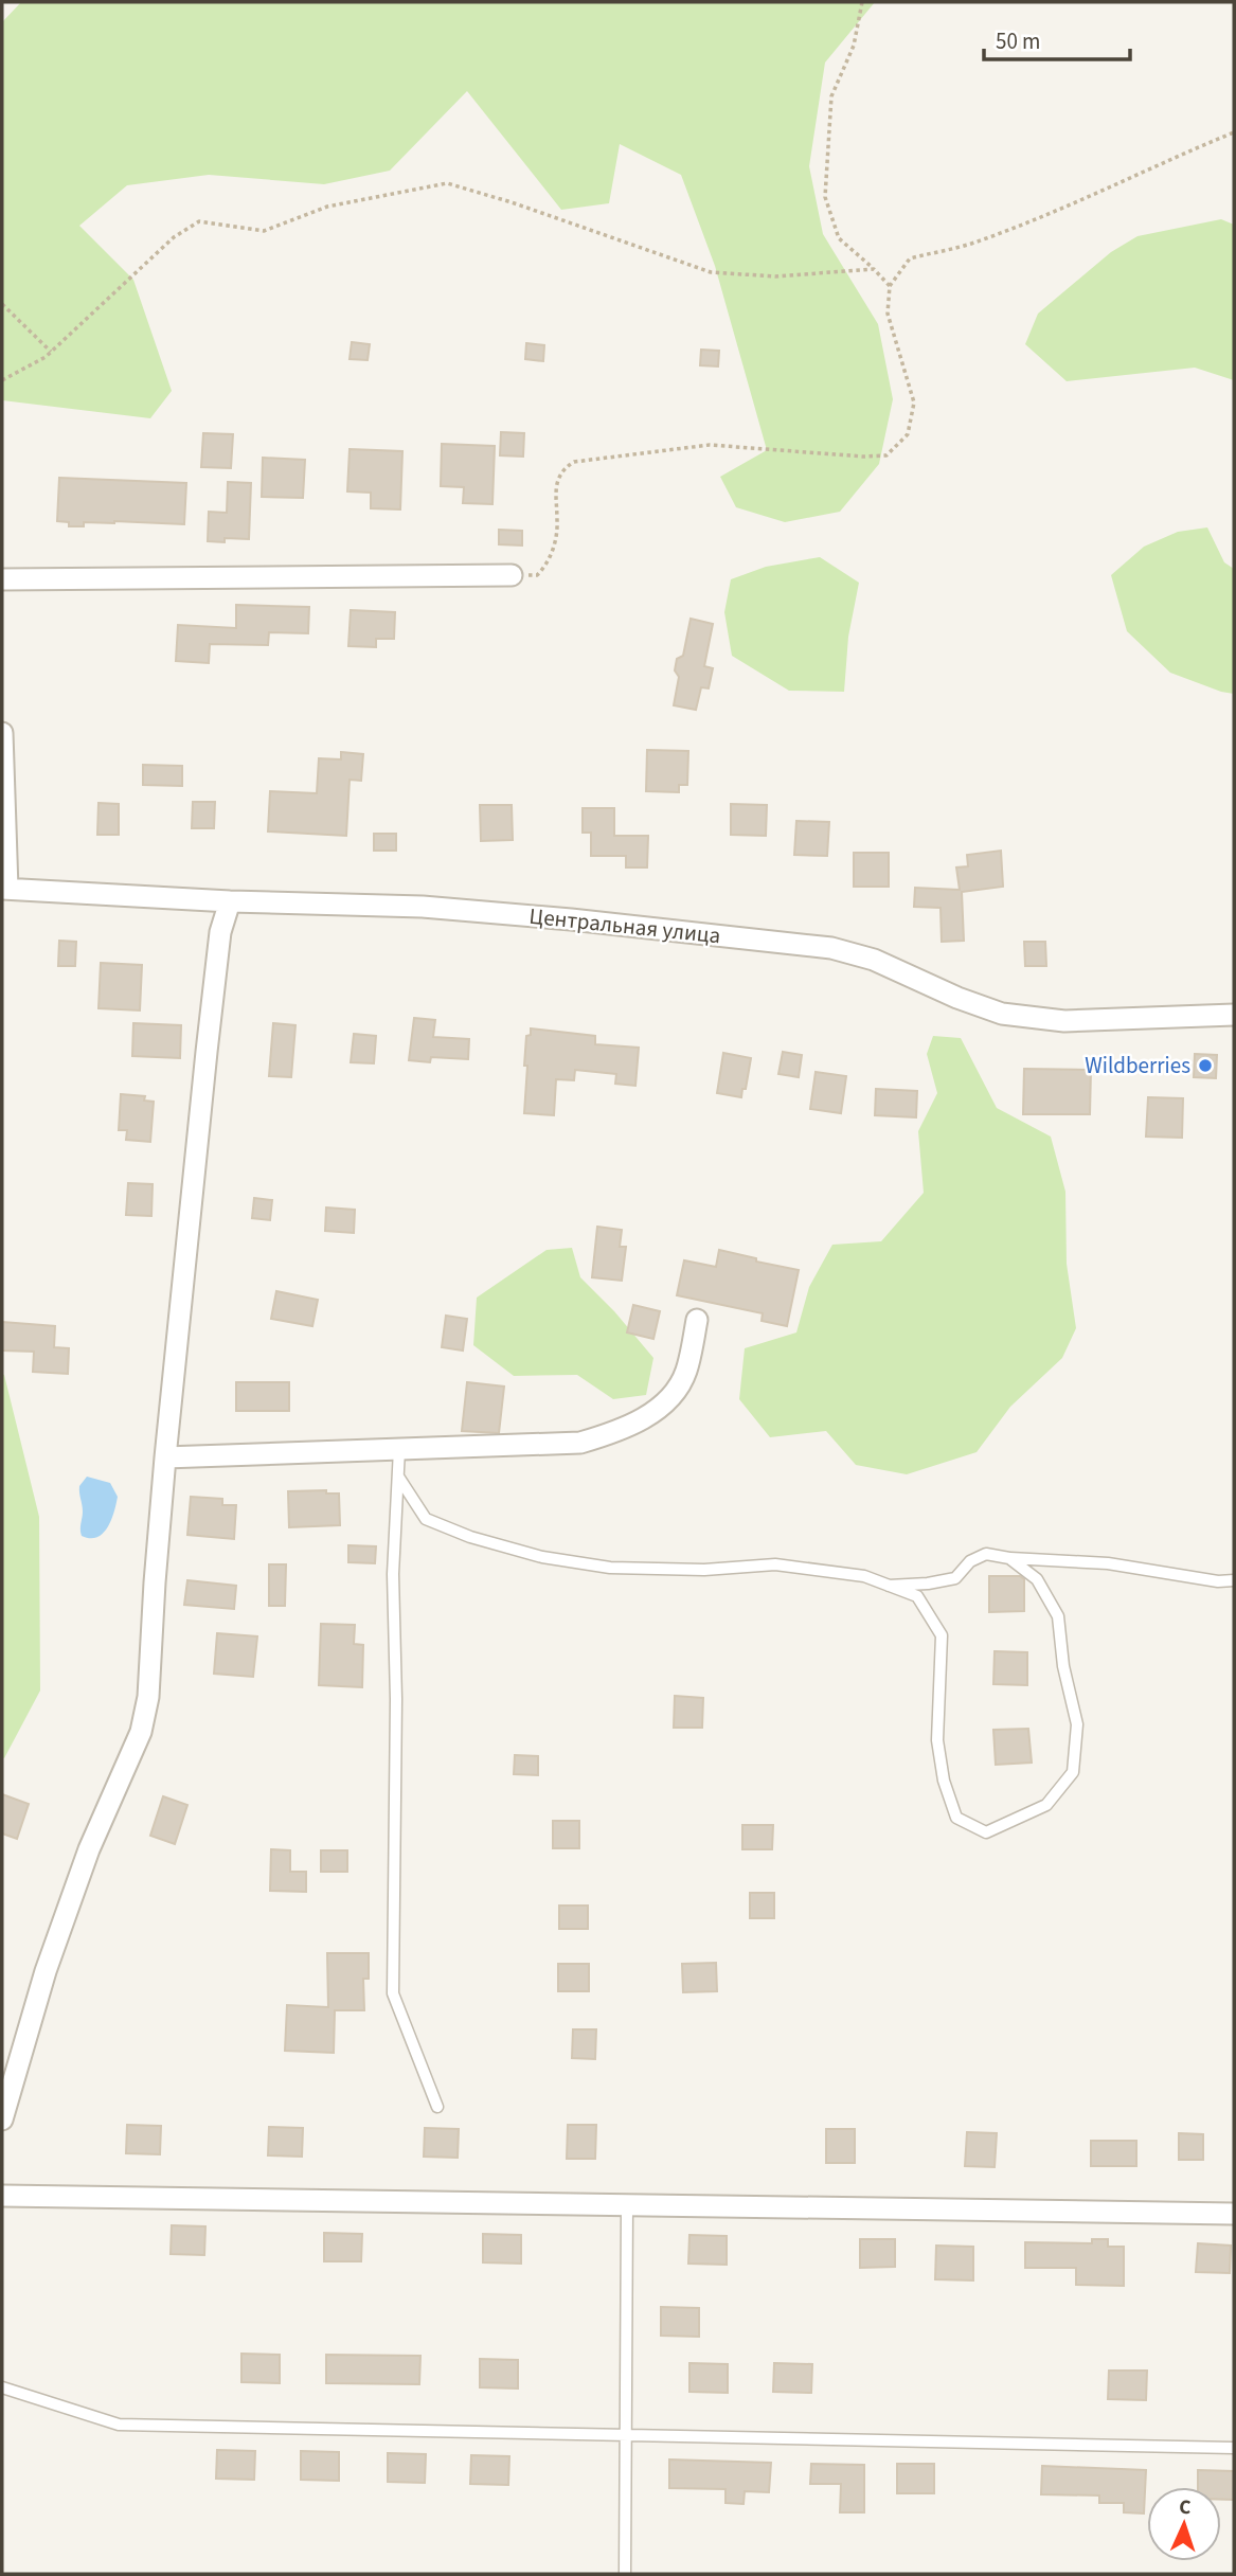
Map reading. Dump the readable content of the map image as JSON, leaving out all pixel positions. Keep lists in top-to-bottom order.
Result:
{
  "streets": {
    "street": ["Центральная улица"]
  },
  "places": ["Wildberries"],
  "scale_bar": "50 m",
  "north": "top"
}
